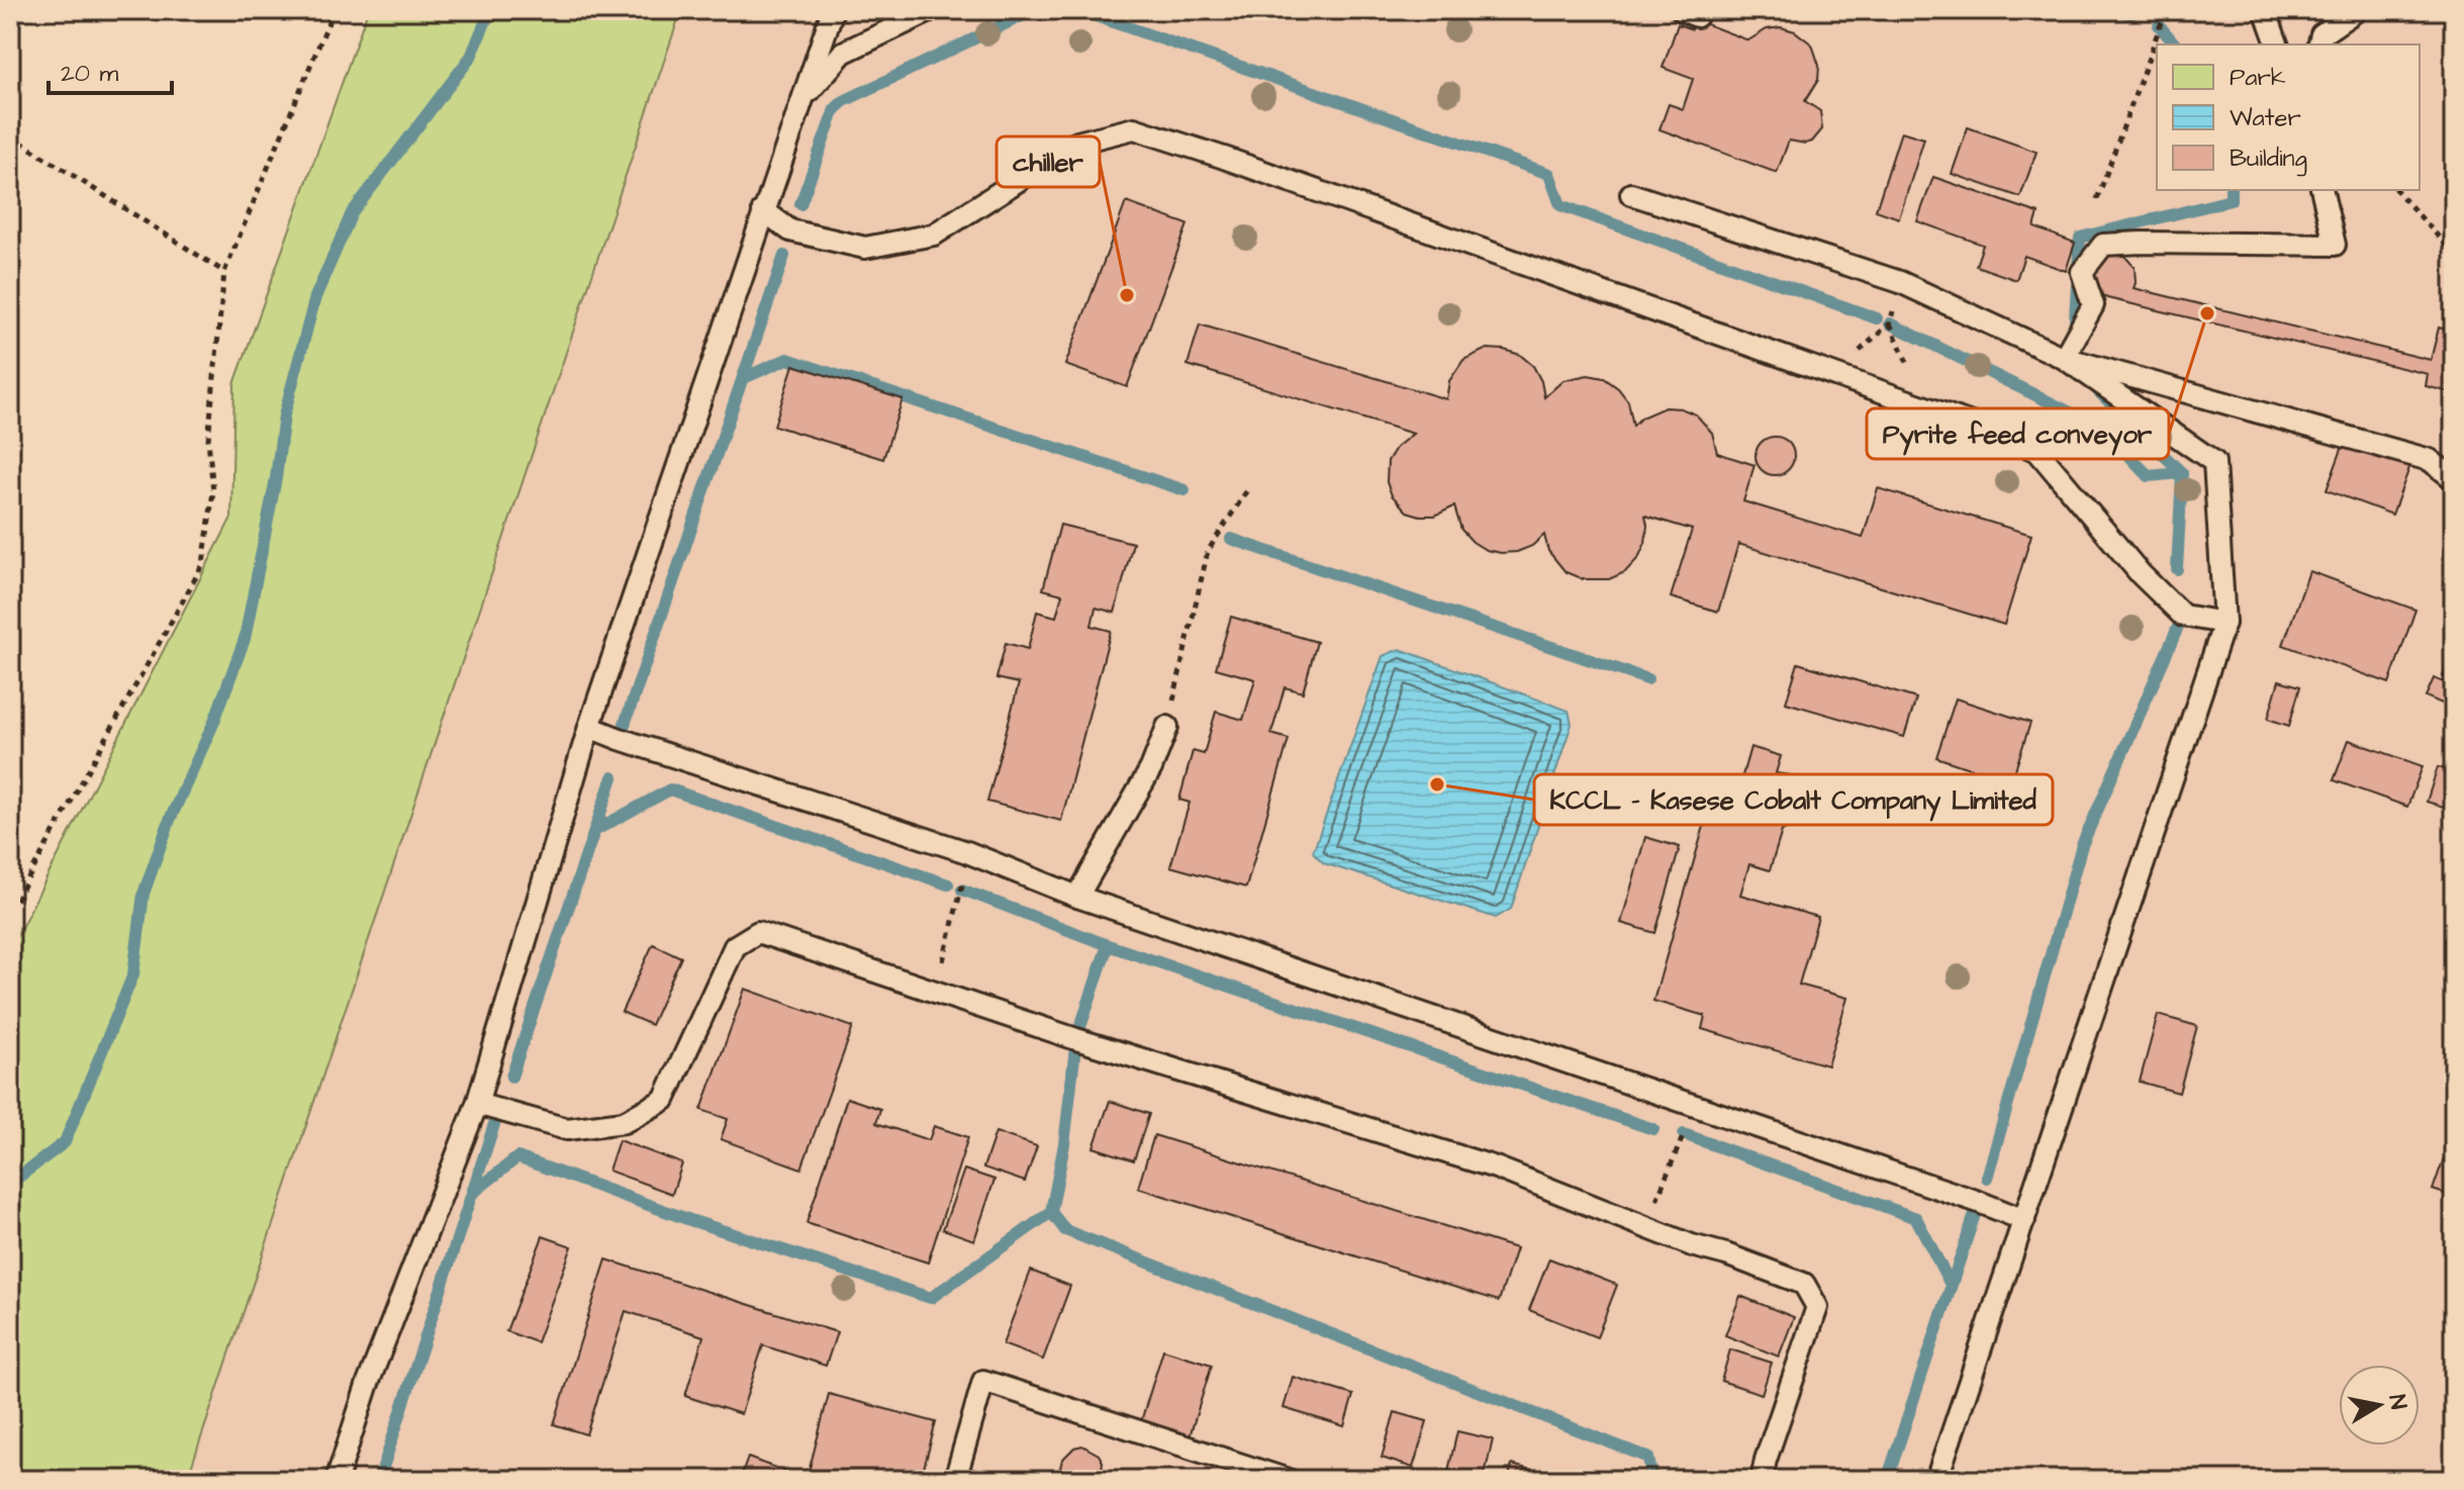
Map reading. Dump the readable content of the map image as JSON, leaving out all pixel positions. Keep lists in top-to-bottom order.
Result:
{
  "places": ["chiller", "Pyrite feed conveyor", "KCCL - Kasese Cobalt Company Limited"],
  "legend": ["Park", "Water", "Building"],
  "scale_bar": "20 m",
  "north": "right"
}
